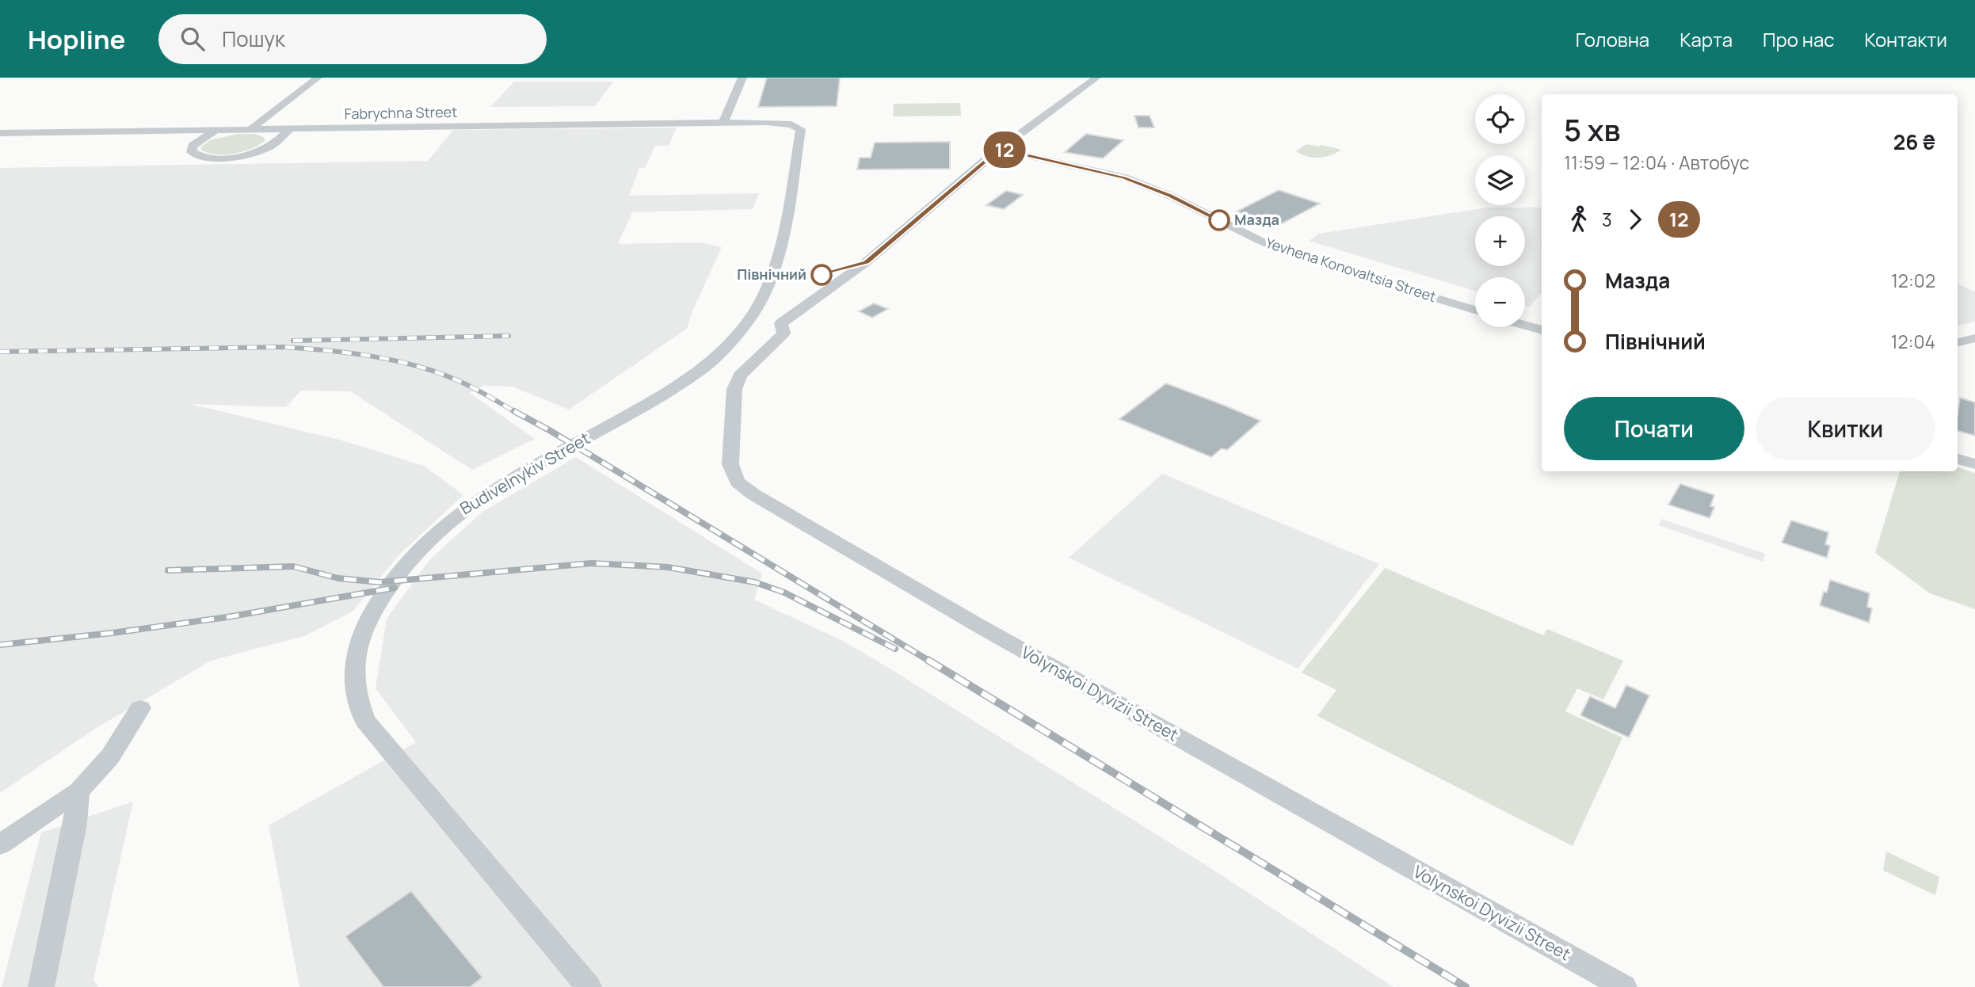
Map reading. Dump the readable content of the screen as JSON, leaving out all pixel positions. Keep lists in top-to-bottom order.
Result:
{
  "streets": {
    "street": [
      "Fabrychna Street",
      "Yevhena Konovaltsia Street",
      "Budivelnykiv Street",
      "Volynskoi Dyvizii Street"
    ]
  },
  "crossings": [
    ["Fabrychna Street", "Budivelnykiv Street"]
  ],
  "places": ["Мазда", "Північний"],
  "lines": ["bus line 12"],
  "page": {
    "header": "Hopline",
    "search": "Пошук",
    "nav": [
      "Головна",
      "Карта",
      "Про нас",
      "Контакти"
    ],
    "on_map": "12",
    "map_buttons": ["+", "−"],
    "heading": ["5 хв", "11:59 – 12:04 · Автобус", "26 ₴"],
    "legs": ["3", "12"],
    "list": [
      {
        "name": "Мазда",
        "value": "12:02"
      },
      {
        "name": "Північний",
        "value": "12:04"
      }
    ],
    "buttons": ["Почати", "Квитки"]
  }
}
